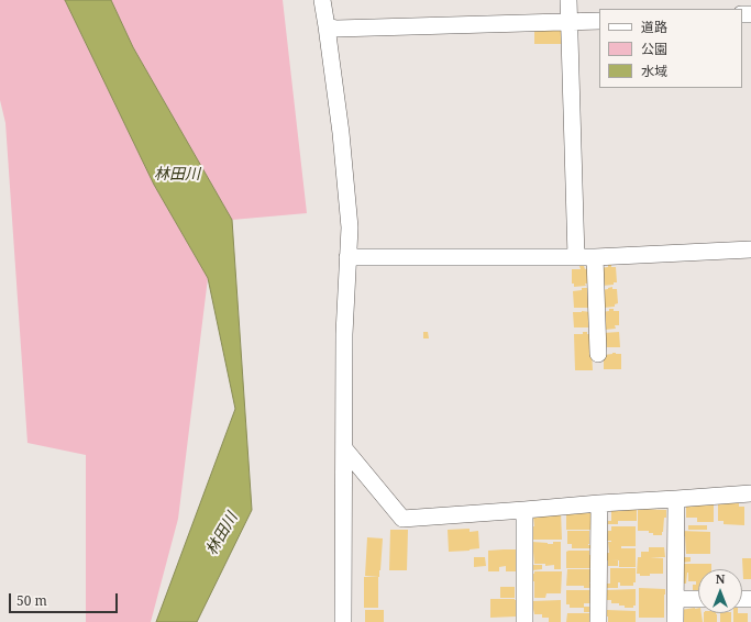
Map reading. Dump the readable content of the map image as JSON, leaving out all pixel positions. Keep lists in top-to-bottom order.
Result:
{
  "water": ["林田川"],
  "legend": ["道路", "公園", "水域"],
  "scale_bar": "50 m",
  "north": "top"
}
